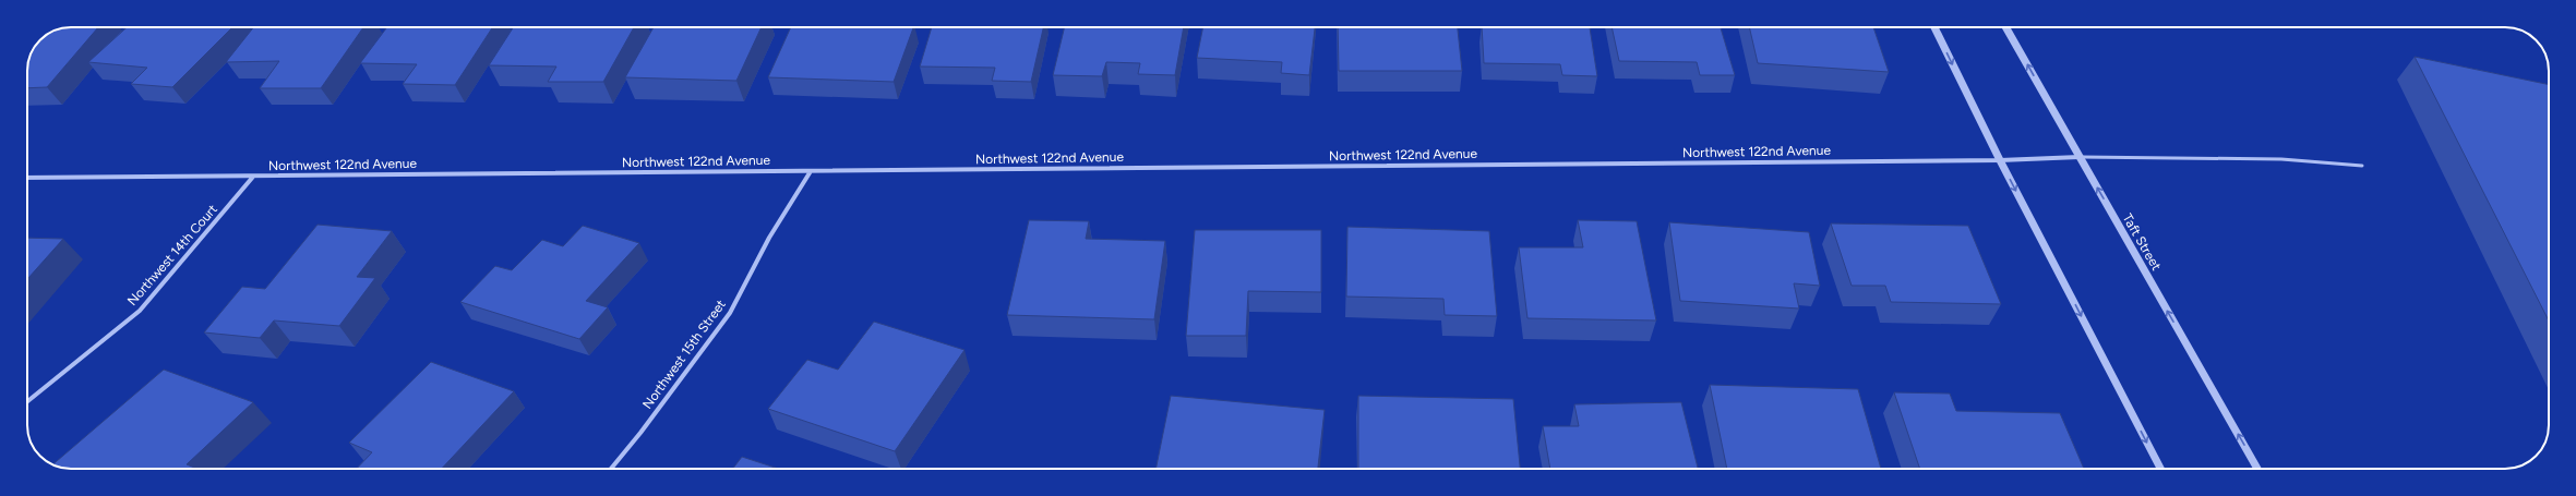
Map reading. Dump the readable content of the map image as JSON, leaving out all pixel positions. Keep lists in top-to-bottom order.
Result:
{
  "streets": {
    "street": [
      "Northwest 122nd Avenue",
      "Taft Street",
      "Northwest 14th Court",
      "Northwest 15th Street"
    ]
  },
  "crossings": [
    ["Northwest 122nd Avenue", "Taft Street"],
    ["Northwest 122nd Avenue", "Northwest 14th Court"],
    ["Northwest 122nd Avenue", "Northwest 15th Street"]
  ],
  "one_way": ["Taft Street"]
}
